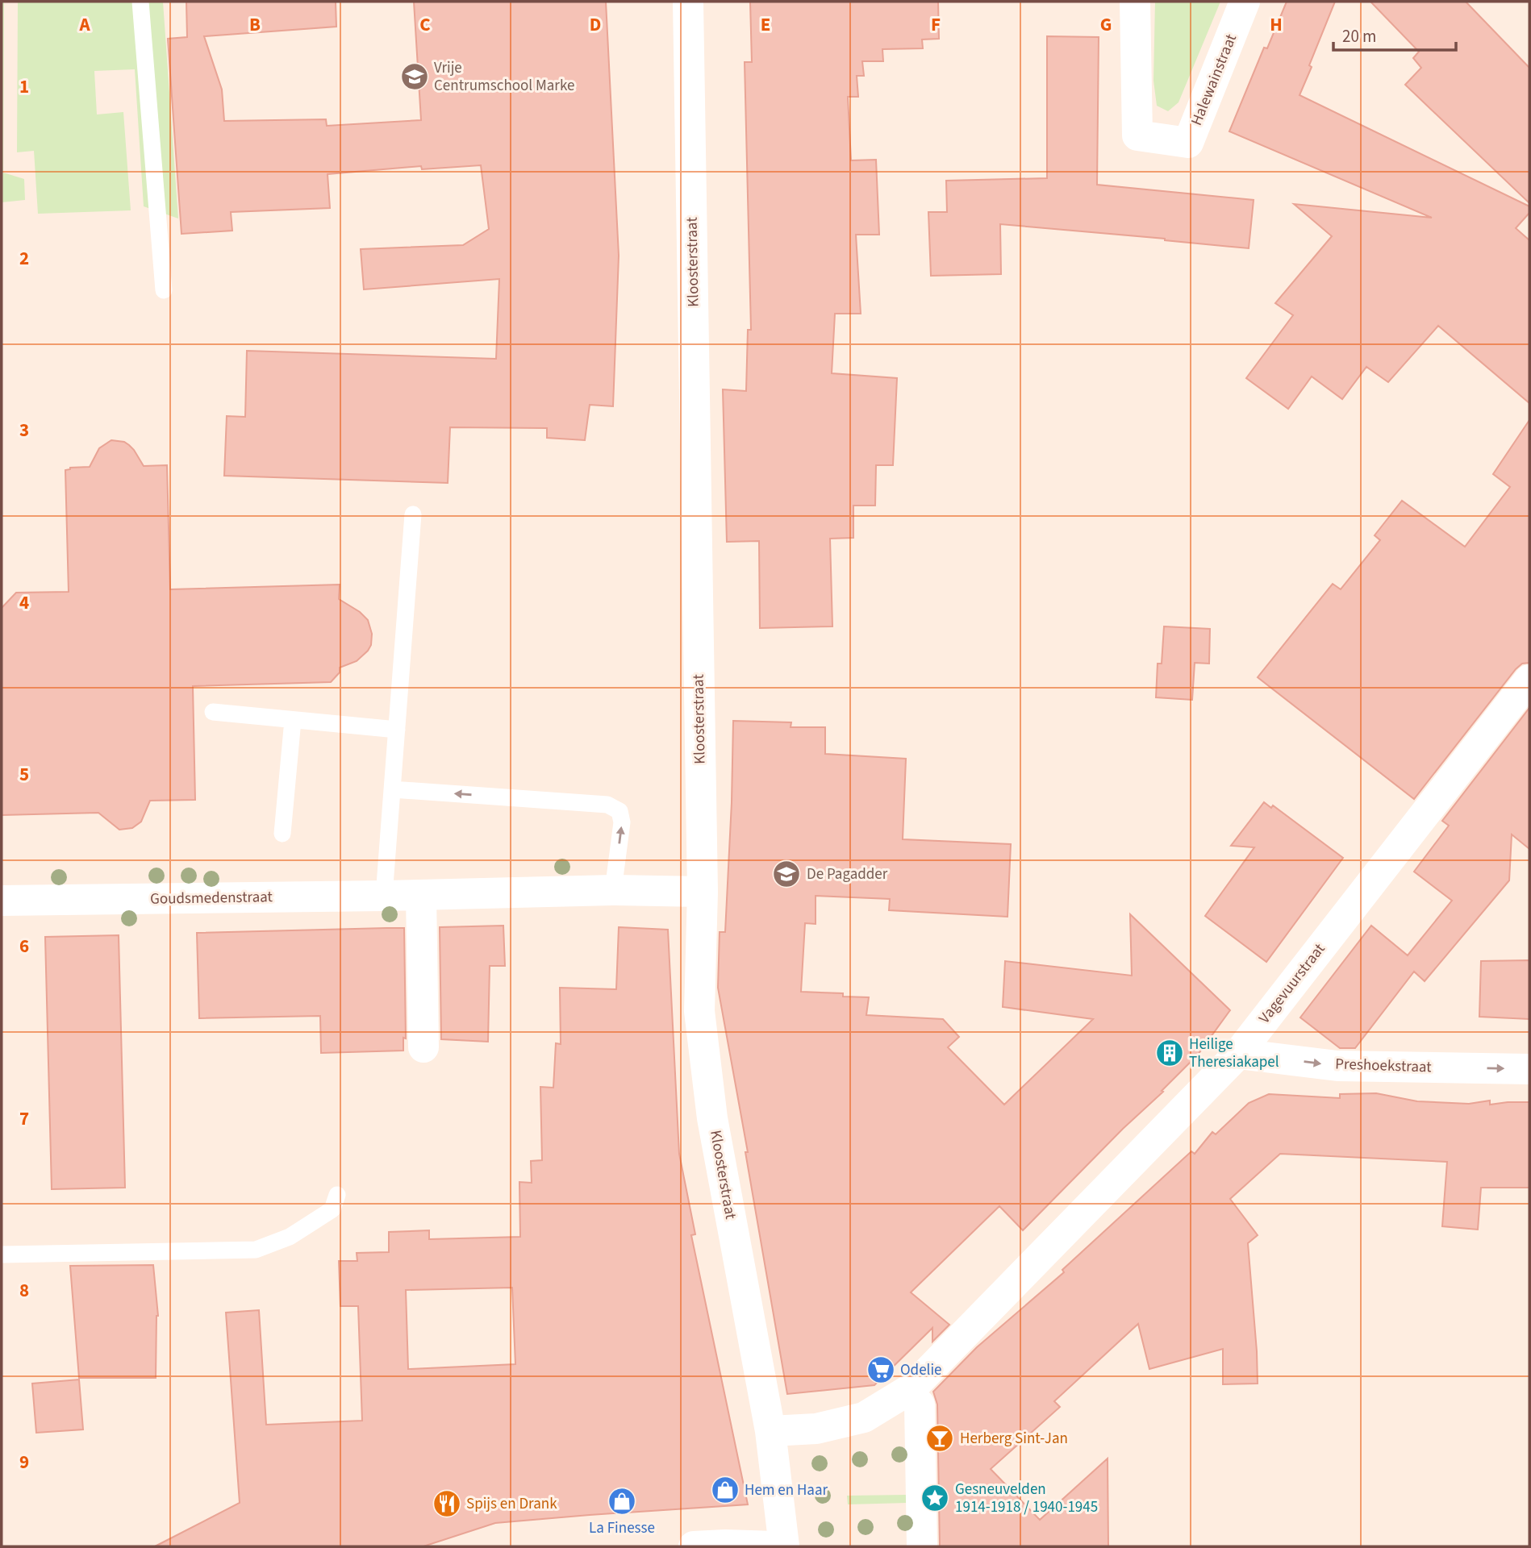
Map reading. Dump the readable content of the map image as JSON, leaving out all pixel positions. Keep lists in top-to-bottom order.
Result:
{
  "streets": {
    "street": [
      "Halewainstraat",
      "Kloosterstraat",
      "Goudsmedenstraat",
      "Vagevuurstraat",
      "Preshoekstraat"
    ]
  },
  "crossings": [
    ["Kloosterstraat", "Goudsmedenstraat"],
    ["Kloosterstraat", "Vagevuurstraat"],
    ["Vagevuurstraat", "Preshoekstraat"]
  ],
  "one_way": ["Preshoekstraat"],
  "places": {
    "school or university": ["Vrije Centrumschool Marke", "De Pagadder"],
    "building": ["Heilige Theresiakapel"],
    "supermarket": ["Odelie"],
    "bar": ["Herberg Sint-Jan"],
    "shop": ["Hem en Haar", "La Finesse"],
    "place": ["Gesneuvelden 1914-1918 / 1940-1945"],
    "restaurant": ["Spijs en Drank"]
  },
  "scale_bar": "20 m",
  "grid": {
    "columns": [
      "A",
      "B",
      "C",
      "D",
      "E",
      "F",
      "G",
      "H"
    ],
    "rows": [
      "1",
      "2",
      "3",
      "4",
      "5",
      "6",
      "7",
      "8",
      "9"
    ]
  }
}
